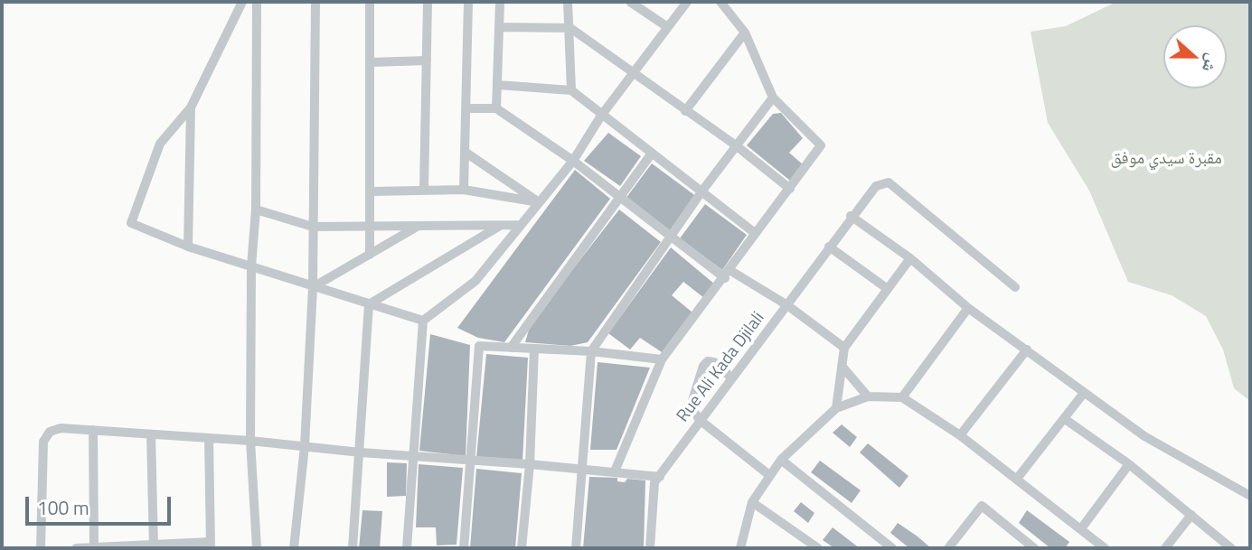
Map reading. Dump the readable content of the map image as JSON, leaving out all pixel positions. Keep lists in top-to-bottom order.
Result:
{
  "streets": {
    "street": ["Rue Ali Kada Djilali"]
  },
  "parks": ["مقبرة سيدي موفق"],
  "scale_bar": "100 m",
  "north": "right"
}
